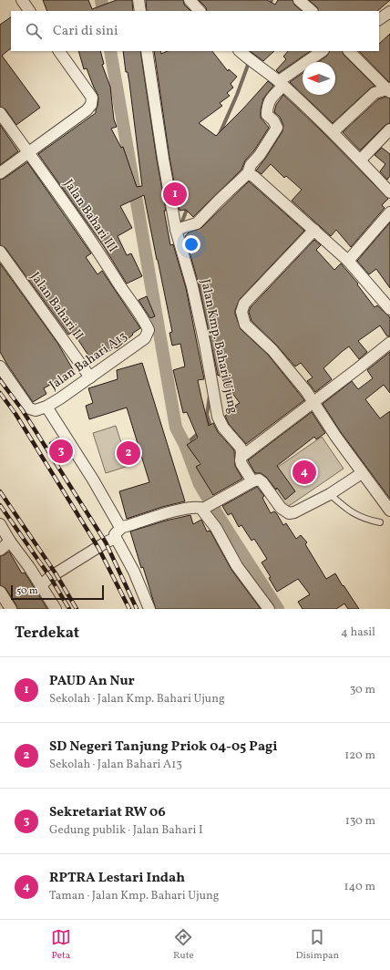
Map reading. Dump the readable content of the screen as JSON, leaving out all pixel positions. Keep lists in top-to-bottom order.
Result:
{
  "streets": {
    "street": [
      "Jalan Bahari III",
      "Jalan Bahari II",
      "Jalan Kmp. Bahari Ujung",
      "Jalan Bahari A13"
    ]
  },
  "crossings": [
    ["Jalan Bahari III", "Jalan Bahari A13"],
    ["Jalan Bahari II", "Jalan Bahari A13"]
  ],
  "scale_bar": "50 m",
  "north": "left",
  "page": {
    "search": "Cari di sini",
    "pins": [
      "1",
      "3",
      "2",
      "4"
    ],
    "scale": "50 m",
    "heading": ["Terdekat", "4 hasil"],
    "list": [
      {
        "mark": "1",
        "name": "PAUD An Nur",
        "note": "Sekolah · Jalan Kmp. Bahari Ujung",
        "value": "30 m"
      },
      {
        "mark": "2",
        "name": "SD Negeri Tanjung Priok 04-05 Pagi",
        "note": "Sekolah · Jalan Bahari A13",
        "value": "120 m"
      },
      {
        "mark": "3",
        "name": "Sekretariat RW 06",
        "note": "Gedung publik · Jalan Bahari I",
        "value": "130 m"
      },
      {
        "mark": "4",
        "name": "RPTRA Lestari Indah",
        "note": "Taman · Jalan Kmp. Bahari Ujung",
        "value": "140 m"
      }
    ],
    "nav": ["Peta", "Rute", "Disimpan"]
  }
}
